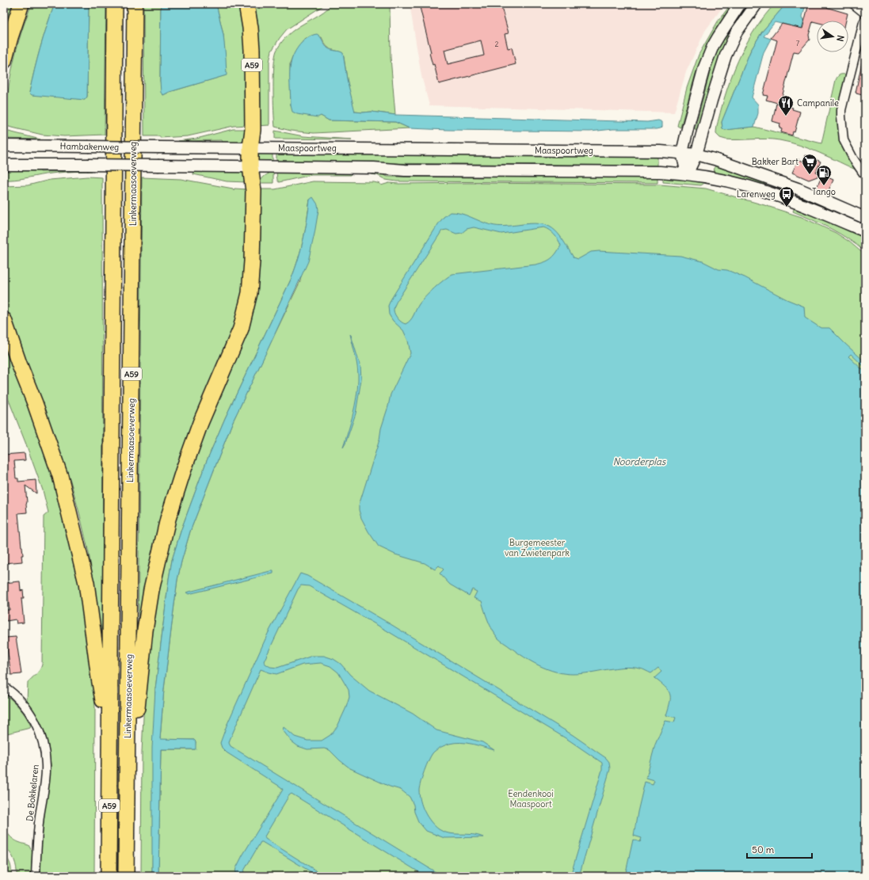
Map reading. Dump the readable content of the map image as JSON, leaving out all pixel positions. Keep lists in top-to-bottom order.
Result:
{
  "streets": {
    "highway": ["A59", "Linkermaasoeverweg"],
    "main road": ["Hambakenweg", "Maaspoortweg"],
    "street": ["De Bokkelaren"]
  },
  "crossings": [
    ["A59", "Hambakenweg"],
    ["A59", "Maaspoortweg"],
    ["A59", "Linkermaasoeverweg"],
    ["Hambakenweg", "Maaspoortweg"]
  ],
  "water": ["Noorderplas"],
  "parks": ["Burgemeester van Zwietenpark", "Eendenkooi Maaspoort"],
  "places": {
    "restaurant": ["Campanile"],
    "supermarket": ["Bakker Bart"],
    "fuel station": ["Tango"],
    "bus stop": ["Larenweg"]
  },
  "house_numbers": ["7", "2"],
  "scale_bar": "50 m",
  "north": "right"
}
